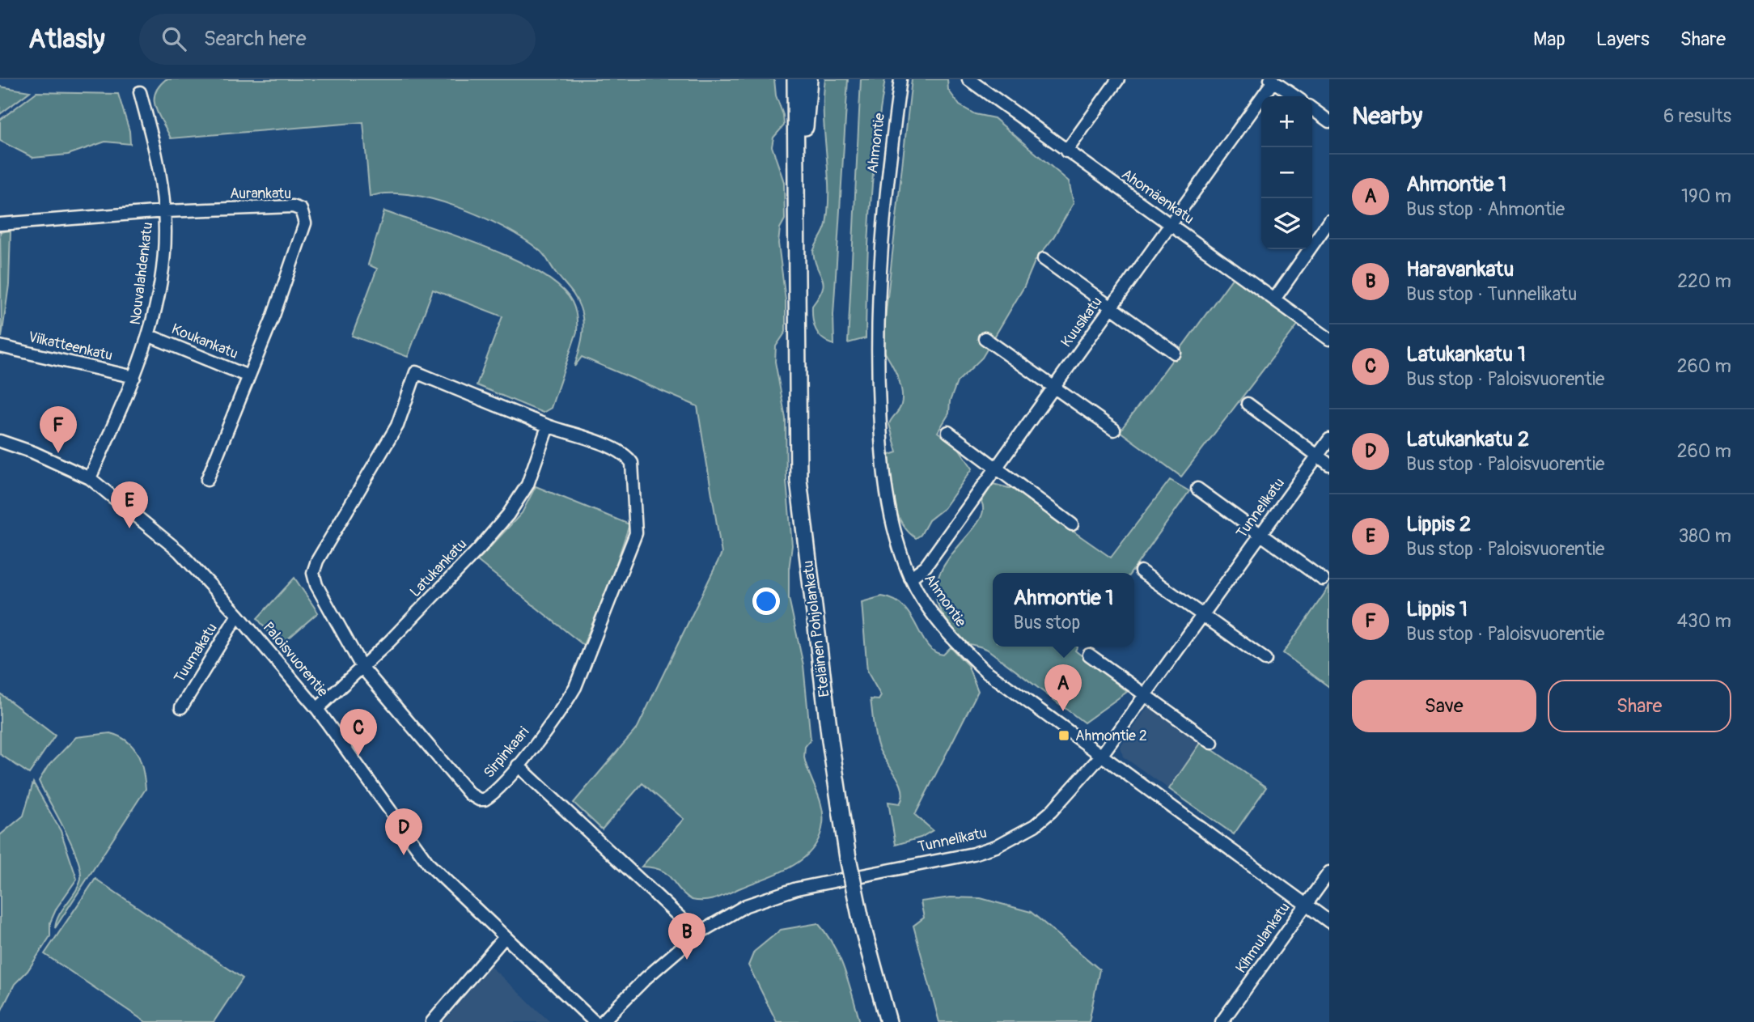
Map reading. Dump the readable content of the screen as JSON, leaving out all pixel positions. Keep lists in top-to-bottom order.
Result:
{
  "streets": {
    "main road": ["Eteläinen Pohjolankatu"],
    "street": [
      "Ahmontie",
      "Aurankatu",
      "Ahomäenkatu",
      "Nouvalahdenkatu",
      "Kuusikatu",
      "Koukankatu",
      "Viikatteenkatu",
      "Tunnelikatu",
      "Latukankatu",
      "Tuumakatu",
      "Paloisvuorentie",
      "Sirpinkaari",
      "Kihmulankatu"
    ]
  },
  "crossings": [
    ["Ahmontie", "Kuusikatu"],
    ["Ahmontie", "Tunnelikatu"],
    ["Ahmontie", "Kihmulankatu"],
    ["Aurankatu", "Nouvalahdenkatu"],
    ["Aurankatu", "Koukankatu"],
    ["Ahomäenkatu", "Kuusikatu"],
    ["Nouvalahdenkatu", "Koukankatu"],
    ["Nouvalahdenkatu", "Viikatteenkatu"],
    ["Nouvalahdenkatu", "Paloisvuorentie"],
    ["Latukankatu", "Paloisvuorentie"],
    ["Latukankatu", "Sirpinkaari"],
    ["Tuumakatu", "Paloisvuorentie"]
  ],
  "places": {
    "transit": ["Ahmontie 2"]
  },
  "page": {
    "header": "Atlasly",
    "search": "Search here",
    "nav": ["Map", "Layers", "Share"],
    "heading": ["Nearby", "6 results"],
    "map_buttons": ["+", "−"],
    "list": [
      {
        "mark": "A",
        "name": "Ahmontie 1",
        "note": "Bus stop · Ahmontie",
        "value": "190 m"
      },
      {
        "mark": "B",
        "name": "Haravankatu",
        "note": "Bus stop · Tunnelikatu",
        "value": "220 m"
      },
      {
        "mark": "C",
        "name": "Latukankatu 1",
        "note": "Bus stop · Paloisvuorentie",
        "value": "260 m"
      },
      {
        "mark": "D",
        "name": "Latukankatu 2",
        "note": "Bus stop · Paloisvuorentie",
        "value": "260 m"
      },
      {
        "mark": "E",
        "name": "Lippis 2",
        "note": "Bus stop · Paloisvuorentie",
        "value": "380 m"
      },
      {
        "mark": "F",
        "name": "Lippis 1",
        "note": "Bus stop · Paloisvuorentie",
        "value": "430 m"
      }
    ],
    "pins": [
      "F",
      "E",
      "A",
      "C",
      "D",
      "B"
    ],
    "popup": ["Ahmontie 1", "Bus stop"],
    "buttons": ["Save", "Share"]
  }
}
